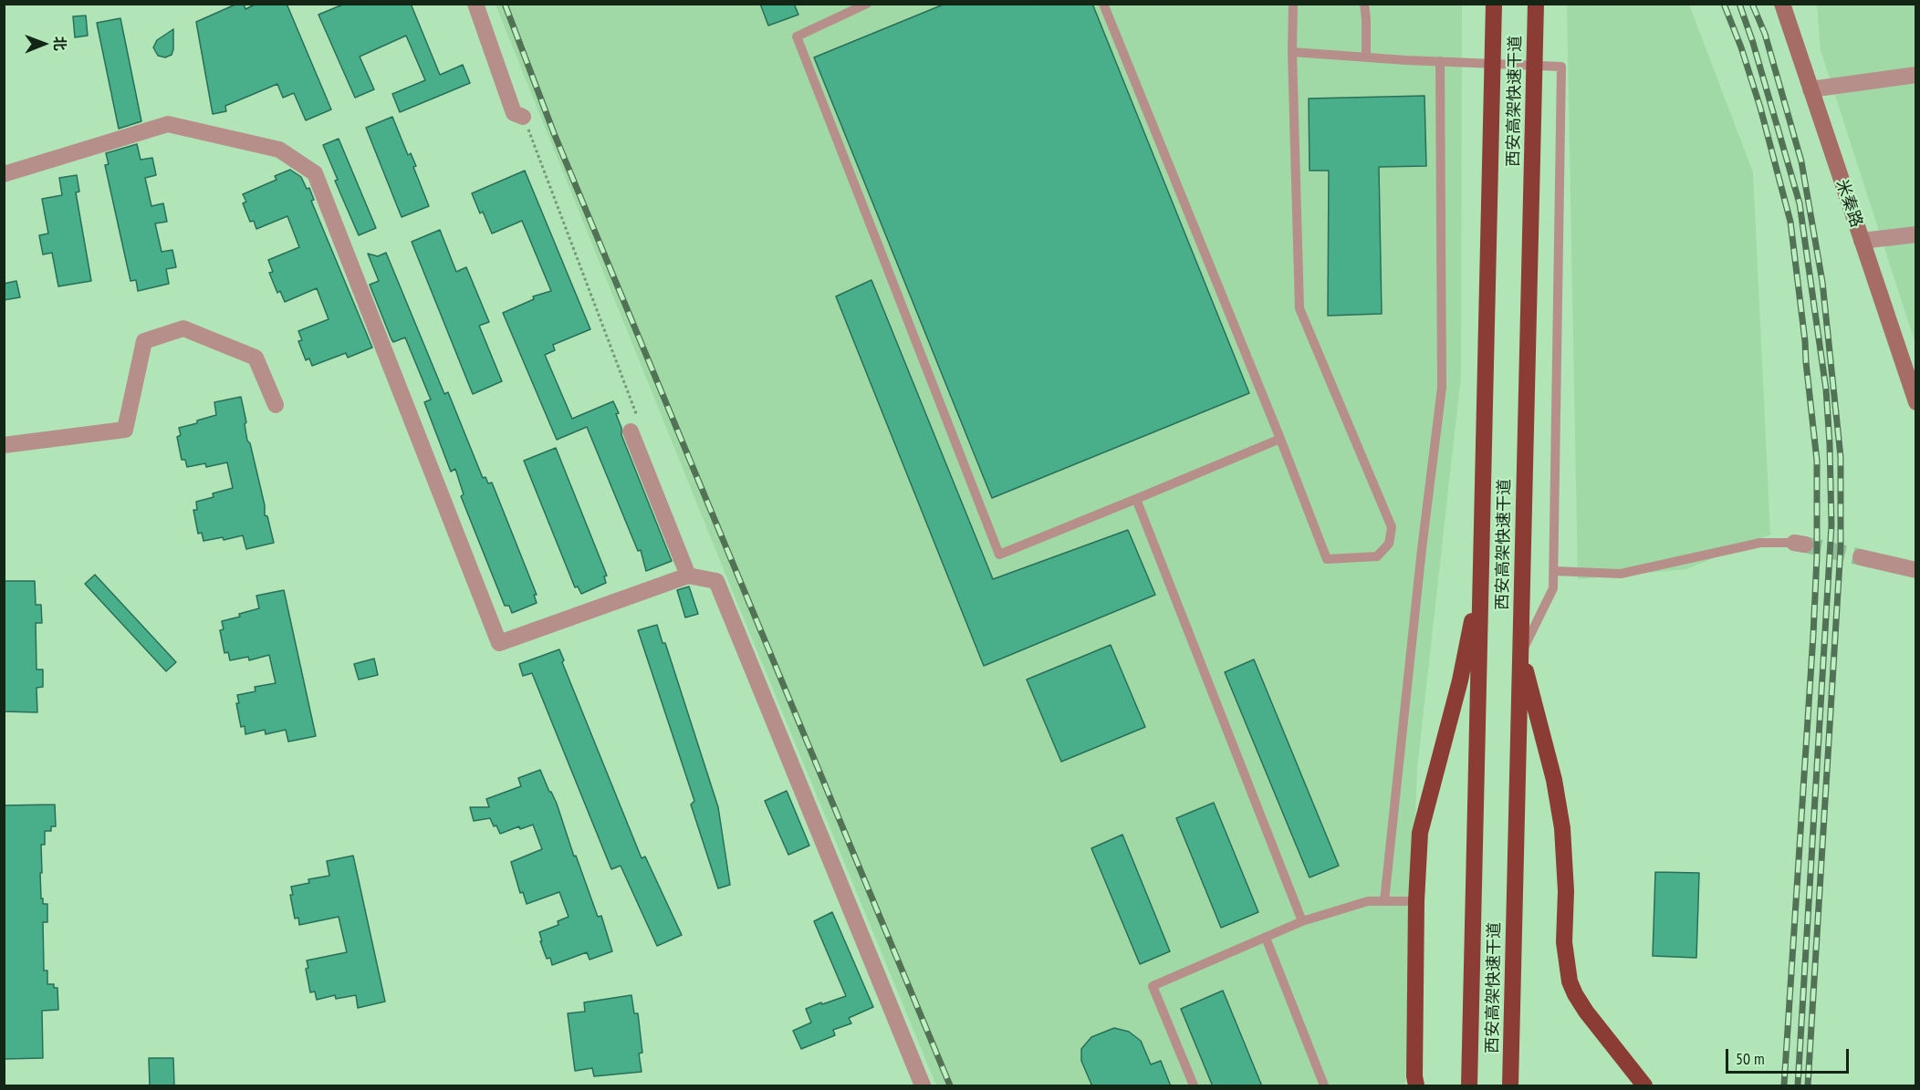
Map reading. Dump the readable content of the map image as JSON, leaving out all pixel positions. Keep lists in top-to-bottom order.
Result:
{
  "streets": {
    "highway": ["西安高架快速干道"],
    "street": ["米秦路"]
  },
  "scale_bar": "50 m",
  "north": "right"
}
